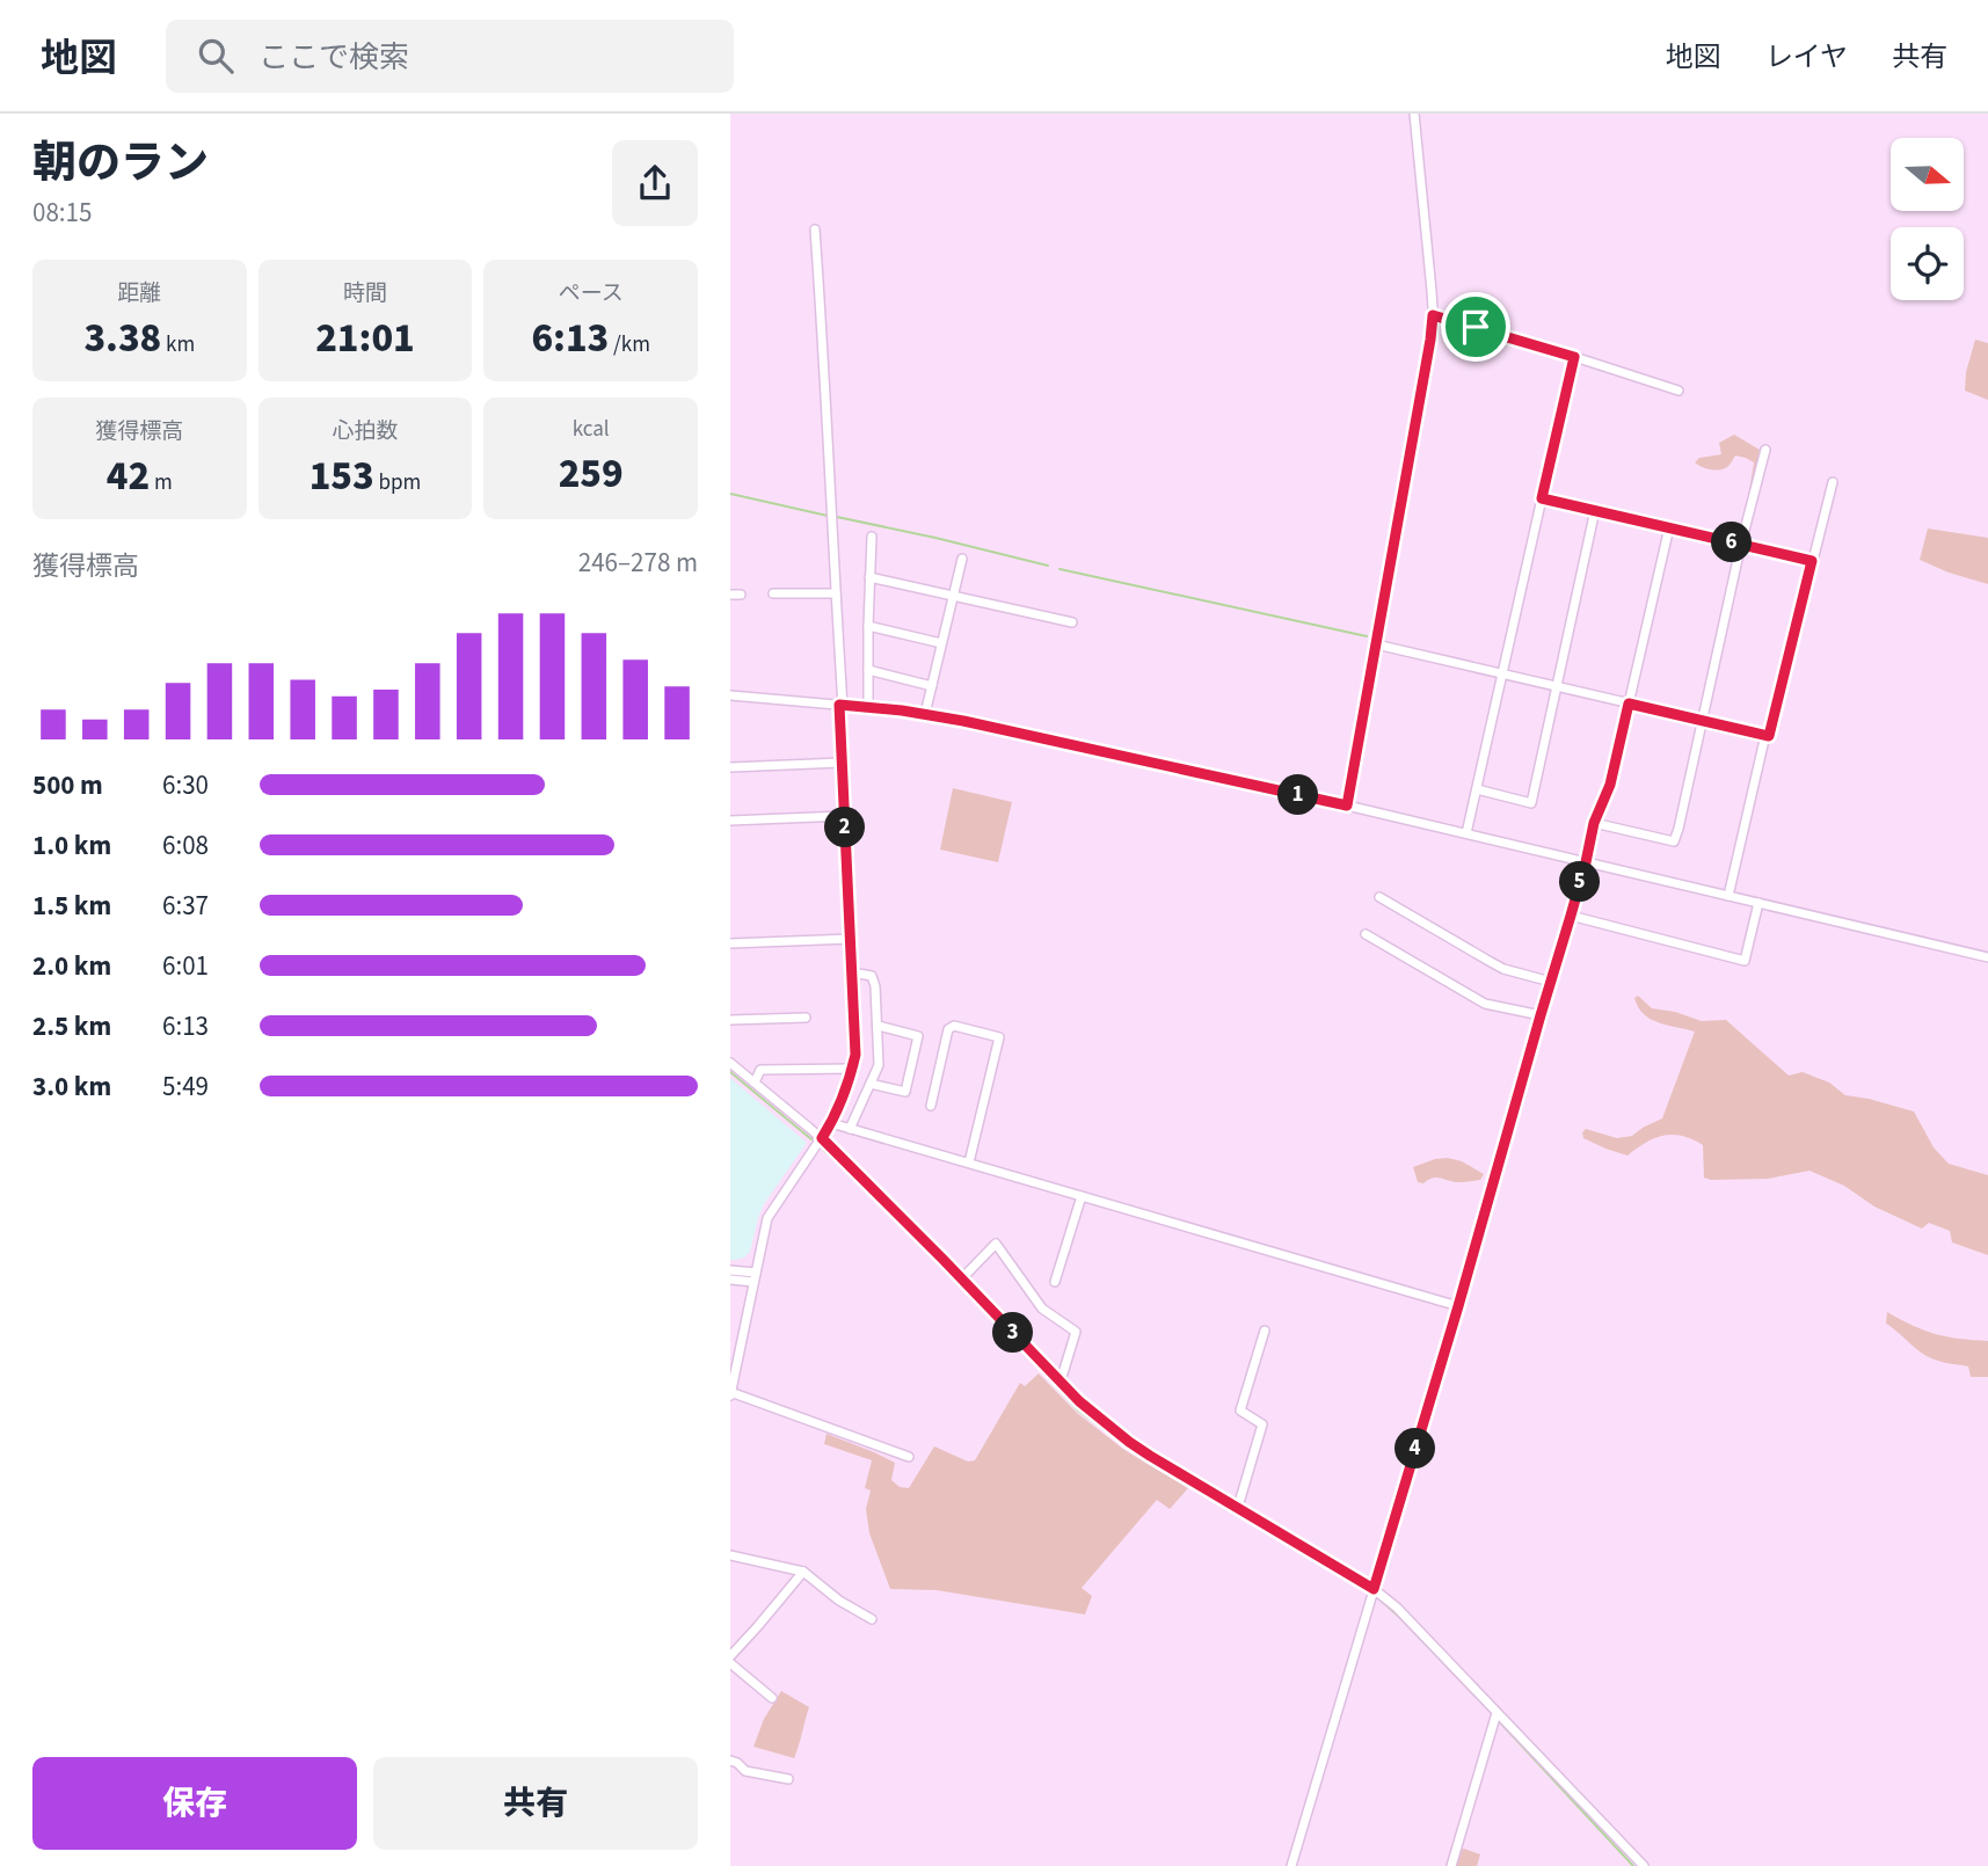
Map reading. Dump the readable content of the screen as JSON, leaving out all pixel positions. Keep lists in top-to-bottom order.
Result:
{
  "north": "right",
  "page": {
    "header": "地図",
    "search": "ここで検索",
    "nav": ["地図", "レイヤ", "共有"],
    "heading": ["朝のラン", "08:15"],
    "stats": [
      ["距離", "3.38 km"],
      ["時間", "21:01"],
      ["ペース", "6:13 /km"],
      ["獲得標高", "42 m"],
      ["心拍数", "153 bpm"],
      ["kcal", "259"]
    ],
    "pins": [
      "6",
      "1",
      "2",
      "5",
      "3",
      "4"
    ],
    "chart": ["獲得標高", "246–278 m"],
    "list": [
      {
        "name": "500 m",
        "note": "6:30"
      },
      {
        "name": "1.0 km",
        "note": "6:08"
      },
      {
        "name": "1.5 km",
        "note": "6:37"
      },
      {
        "name": "2.0 km",
        "note": "6:01"
      },
      {
        "name": "2.5 km",
        "note": "6:13"
      },
      {
        "name": "3.0 km",
        "note": "5:49"
      }
    ],
    "buttons": ["保存", "共有"]
  }
}
